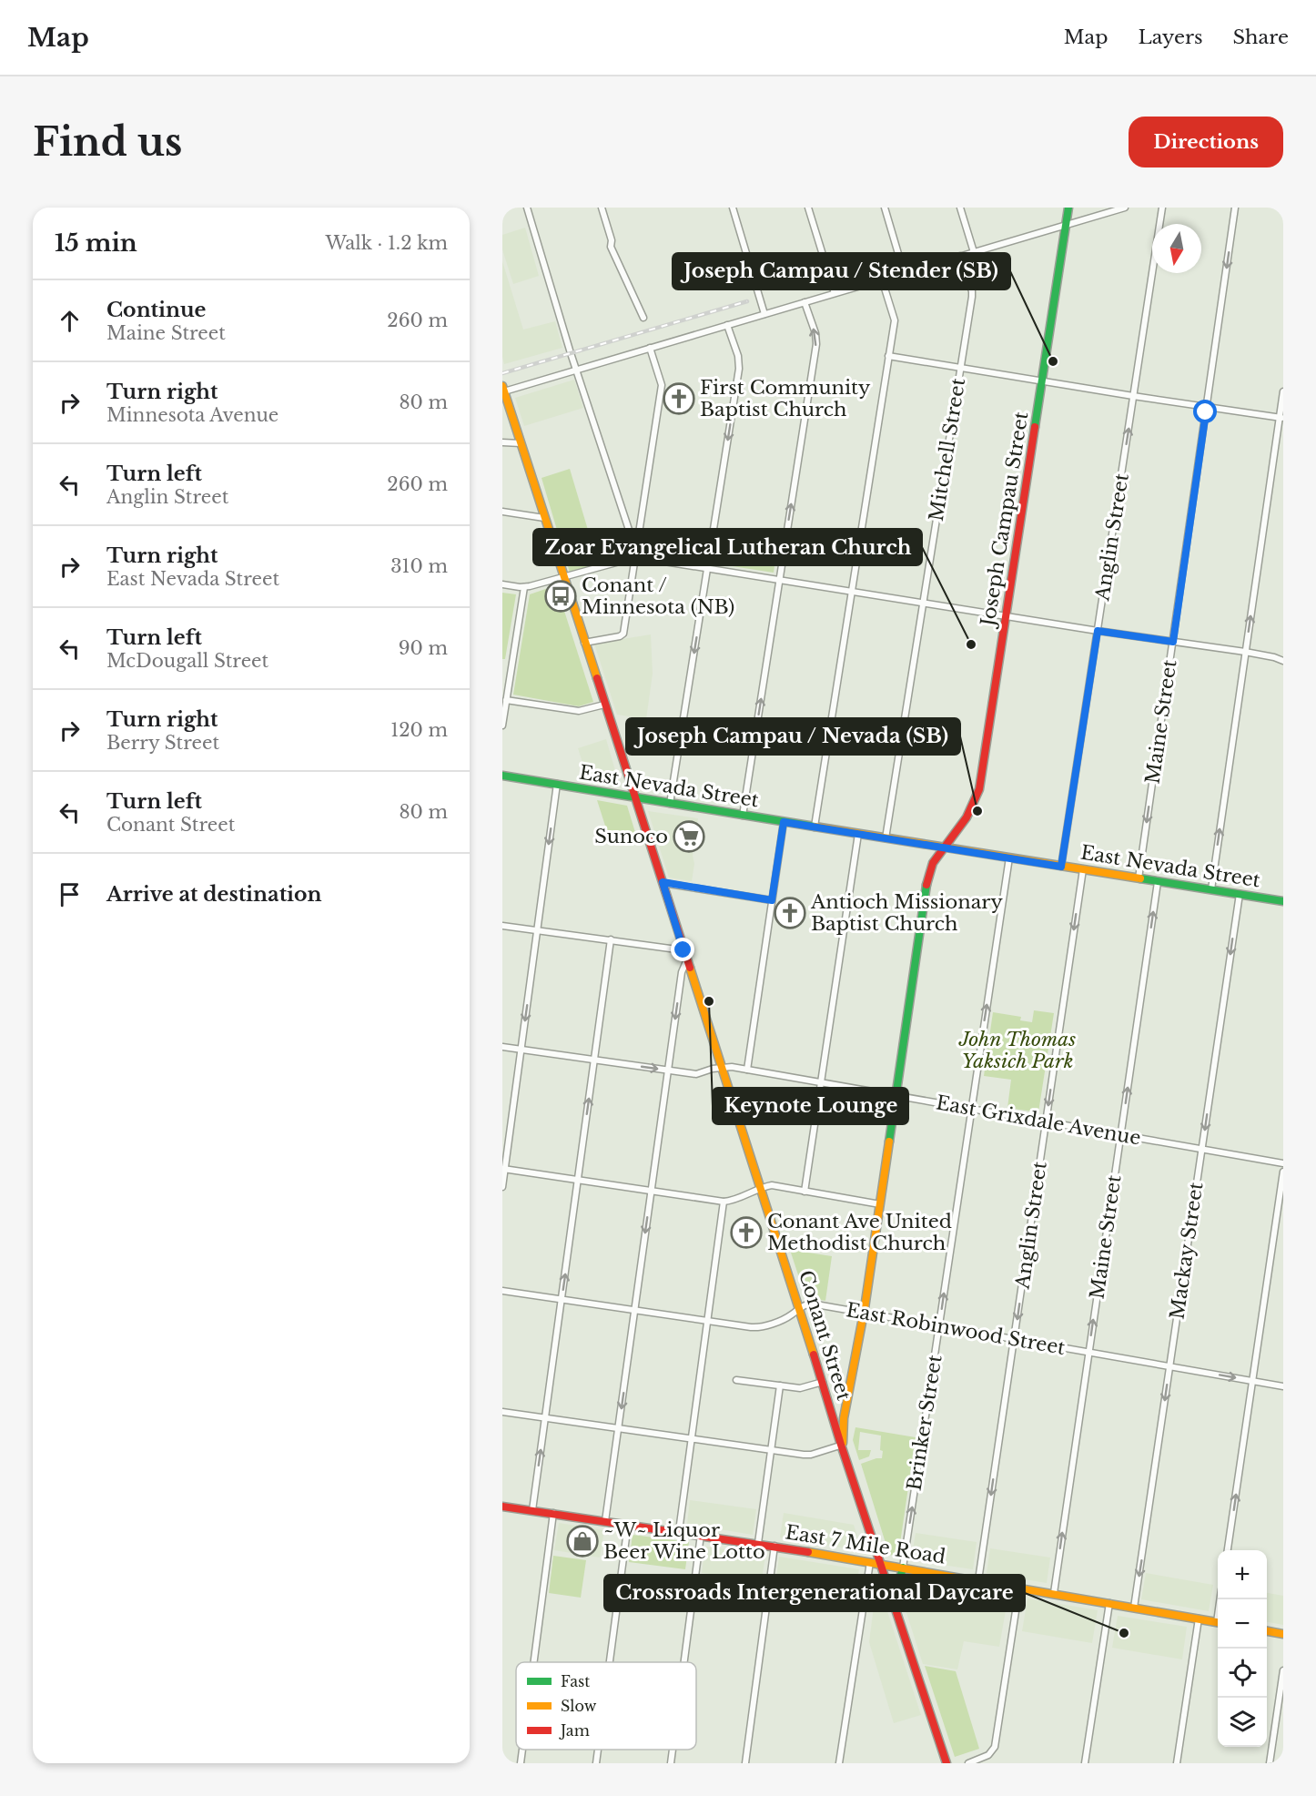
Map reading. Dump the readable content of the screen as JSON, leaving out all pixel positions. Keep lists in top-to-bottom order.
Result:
{
  "streets": {
    "street": [
      "Mitchell Street",
      "Joseph Campau Street",
      "Anglin Street",
      "Maine Street",
      "East Nevada Street",
      "East Grixdale Avenue",
      "Mackay Street",
      "East Robinwood Street",
      "Conant Street",
      "Brinker Street",
      "East 7 Mile Road"
    ]
  },
  "crossings": [
    ["Mitchell Street", "East Nevada Street"],
    ["Joseph Campau Street", "East Nevada Street"],
    ["Joseph Campau Street", "East Grixdale Avenue"],
    ["Joseph Campau Street", "East Robinwood Street"],
    ["Joseph Campau Street", "Conant Street"],
    ["Anglin Street", "East Nevada Street"],
    ["Anglin Street", "East Grixdale Avenue"],
    ["Anglin Street", "East Robinwood Street"],
    ["Anglin Street", "East 7 Mile Road"],
    ["Maine Street", "East Nevada Street"],
    ["Maine Street", "East Grixdale Avenue"],
    ["Maine Street", "East Robinwood Street"],
    ["Maine Street", "East 7 Mile Road"],
    ["East Nevada Street", "Mackay Street"],
    ["East Nevada Street", "Conant Street"],
    ["East Nevada Street", "Brinker Street"],
    ["East Grixdale Avenue", "Mackay Street"],
    ["East Grixdale Avenue", "Conant Street"],
    ["East Grixdale Avenue", "Brinker Street"],
    ["Mackay Street", "East Robinwood Street"],
    ["Mackay Street", "East 7 Mile Road"],
    ["East Robinwood Street", "Conant Street"],
    ["East Robinwood Street", "Brinker Street"],
    ["Conant Street", "East 7 Mile Road"],
    ["Brinker Street", "East 7 Mile Road"]
  ],
  "one_way": ["Mackay Street", "Brinker Street"],
  "parks": ["John Thomas Yaksich Park"],
  "places": {
    "other": [
      "Joseph Campau / Stender (SB)",
      "Zoar Evangelical Lutheran Church",
      "Joseph Campau / Nevada (SB)",
      "Keynote Lounge",
      "Crossroads Intergenerational Daycare"
    ],
    "church": ["First Community Baptist Church", "Antioch Missionary Baptist Church", "Conant Ave United Methodist Church"],
    "bus stop": ["Conant / Minnesota (NB)"],
    "supermarket": ["Sunoco"],
    "shop": ["~W~ Liquor Beer Wine Lotto"]
  },
  "legend": ["Fast", "Slow", "Jam"],
  "north": "bottom",
  "page": {
    "header": "Map",
    "nav": ["Map", "Layers", "Share"],
    "buttons": "Directions",
    "title": "Find us",
    "heading": ["15 min", "Walk · 1.2 km"],
    "list": [
      ["Continue", "Maine Street", "260 m"],
      ["Turn right", "Minnesota Avenue", "80 m"],
      ["Turn left", "Anglin Street", "260 m"],
      ["Turn right", "East Nevada Street", "310 m"],
      ["Turn left", "McDougall Street", "90 m"],
      ["Turn right", "Berry Street", "120 m"],
      ["Turn left", "Conant Street", "80 m"],
      "Arrive at destination"
    ],
    "map_buttons": ["+", "−"]
  }
}
